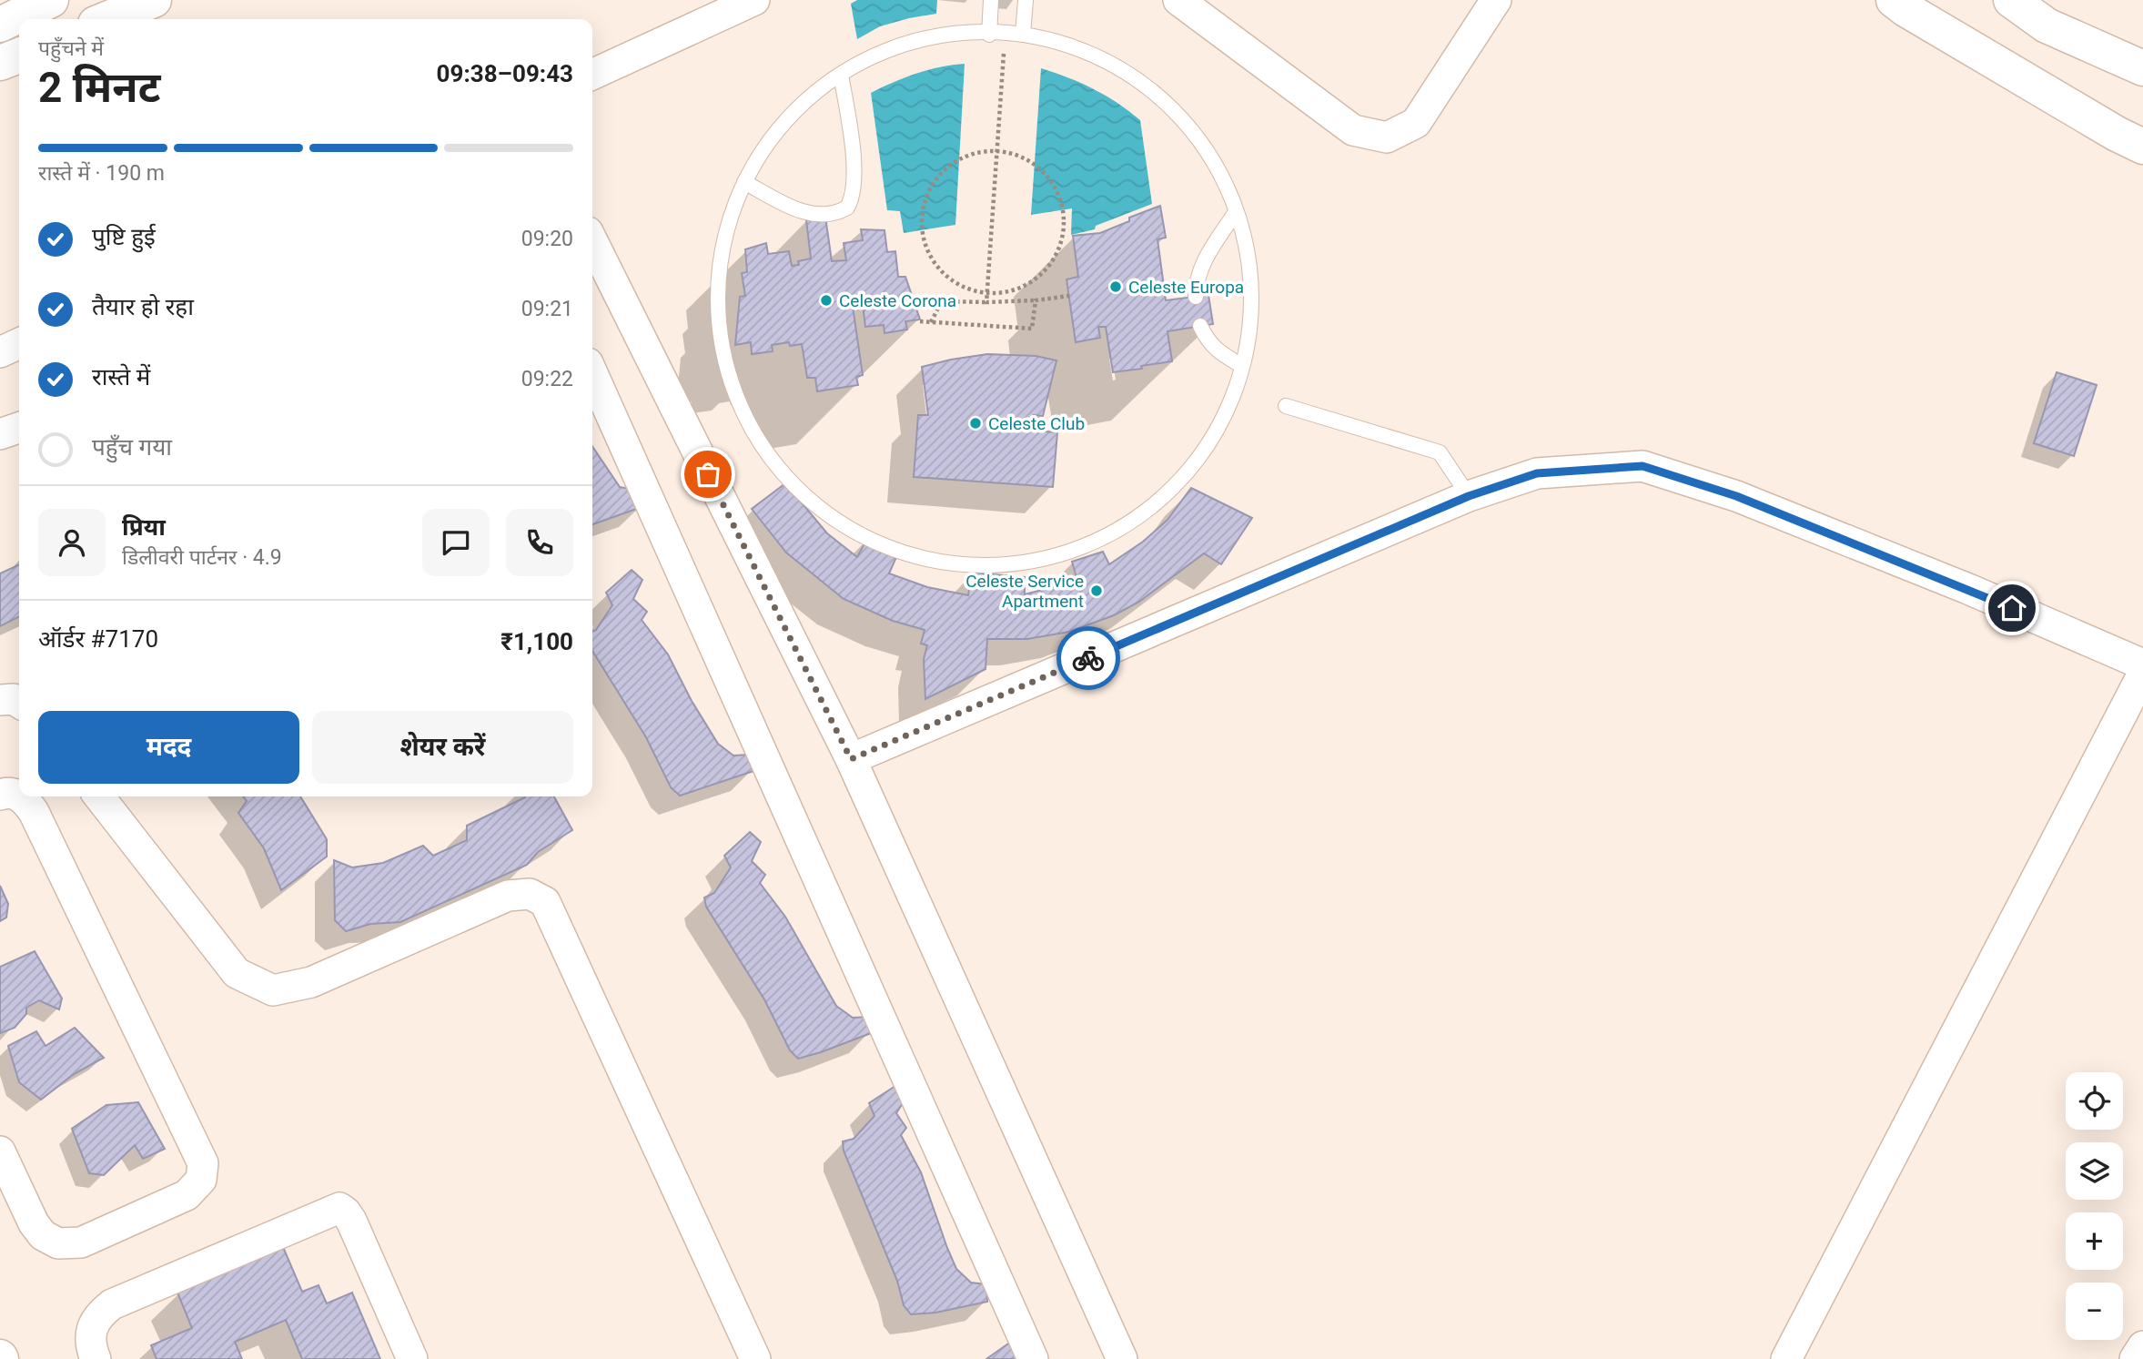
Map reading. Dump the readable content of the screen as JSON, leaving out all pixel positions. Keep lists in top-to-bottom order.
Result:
{
  "places": [
    "Celeste Europa",
    "Celeste Corona",
    "Celeste Club",
    "Celeste Service Apartment"
  ],
  "page": {
    "heading": ["2 मिनट", "पहुँचने में", "09:38–09:43"],
    "panel": [
      "प्रिया",
      "डिलीवरी पार्टनर · 4.9",
      "ऑर्डर #7170",
      "₹1,100"
    ],
    "bar": "रास्ते में · 190 m",
    "list": [
      ["पुष्टि हुई", "09:20"],
      ["तैयार हो रहा", "09:21"],
      ["रास्ते में", "09:22"],
      "पहुँच गया"
    ],
    "buttons": ["मदद", "शेयर करें"],
    "map_buttons": ["+", "−"]
  }
}
